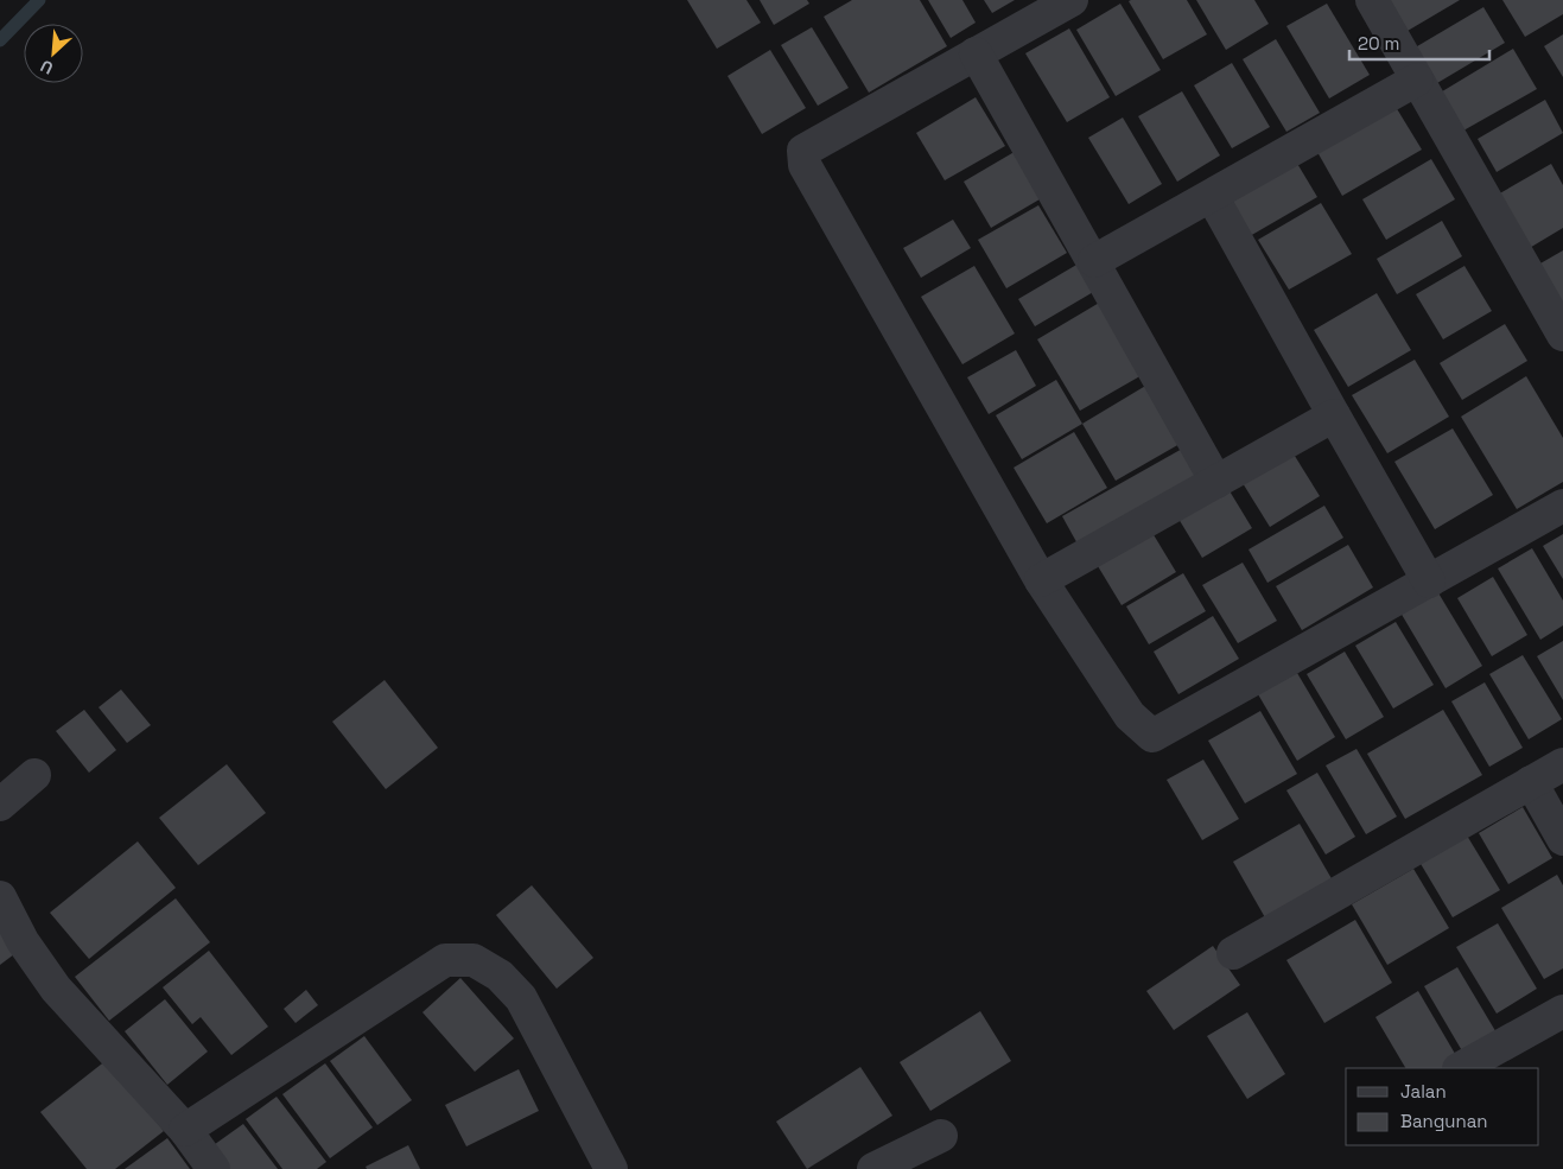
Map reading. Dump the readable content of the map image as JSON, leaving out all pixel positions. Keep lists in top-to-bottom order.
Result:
{
  "legend": ["Jalan", "Bangunan"],
  "scale_bar": "20 m",
  "north": "bottom left"
}
